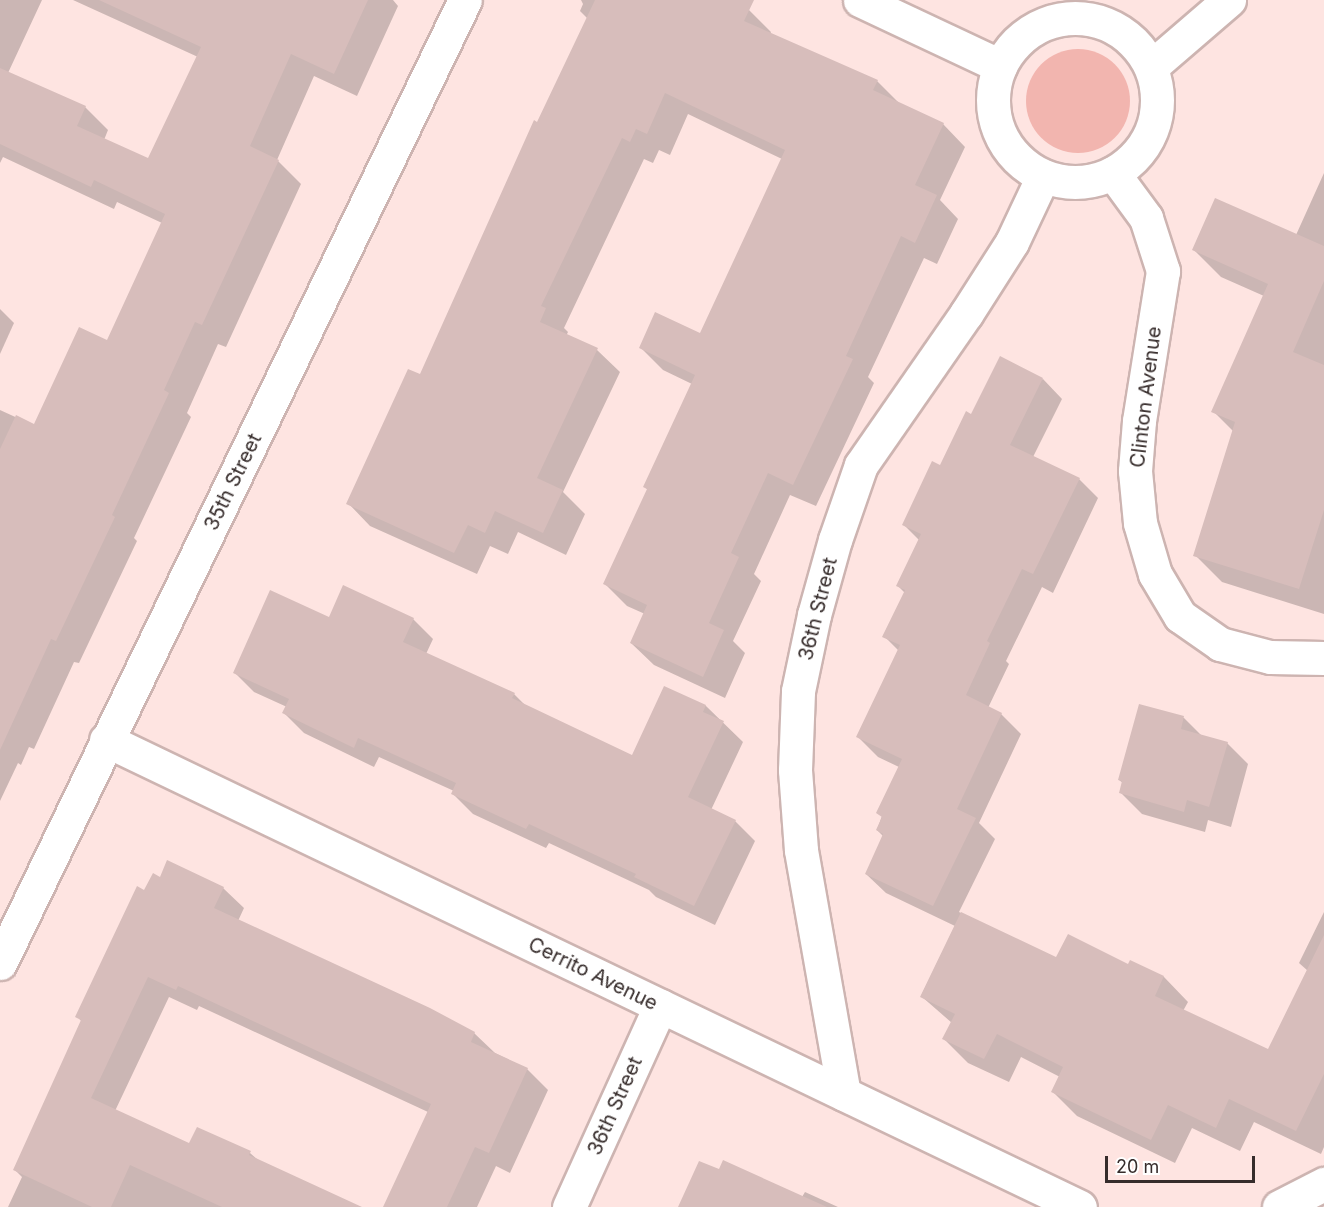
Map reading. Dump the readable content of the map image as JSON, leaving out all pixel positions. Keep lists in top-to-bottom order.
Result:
{
  "streets": {
    "street": [
      "Clinton Avenue",
      "35th Street",
      "36th Street",
      "Cerrito Avenue"
    ]
  },
  "crossings": [
    ["Clinton Avenue", "36th Street"],
    ["35th Street", "Cerrito Avenue"],
    ["36th Street", "Cerrito Avenue"]
  ],
  "scale_bar": "20 m"
}
